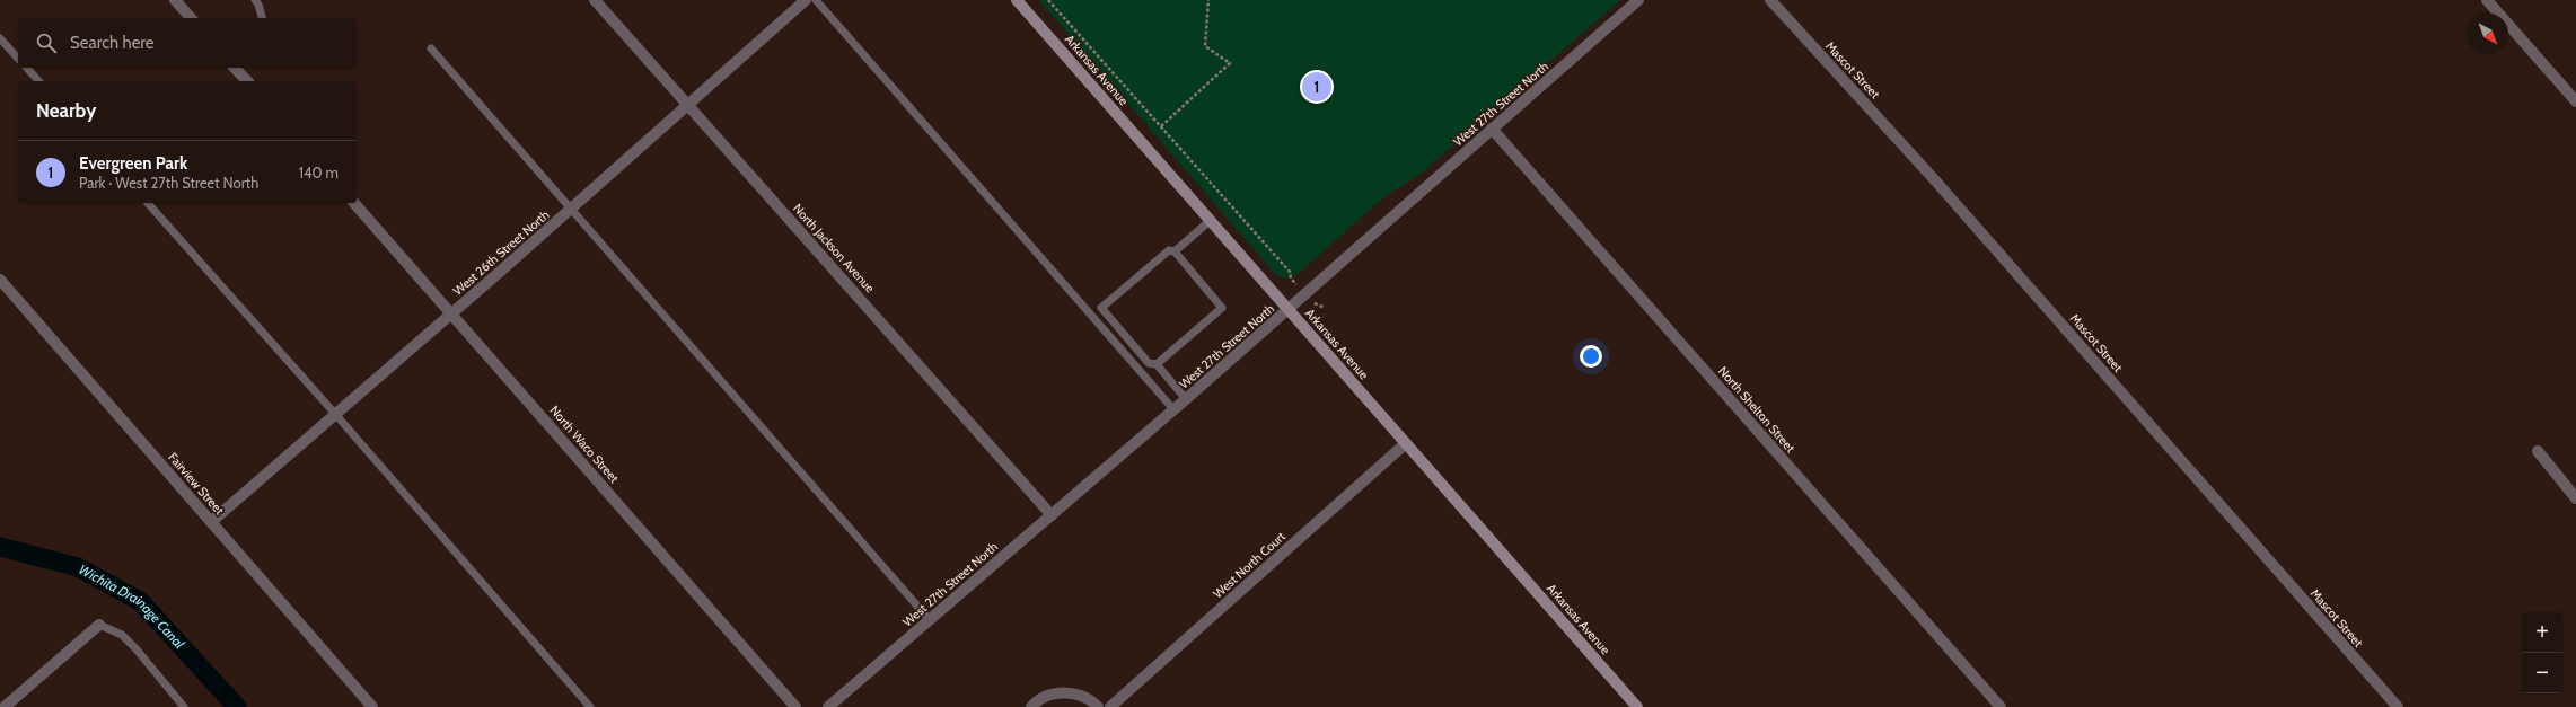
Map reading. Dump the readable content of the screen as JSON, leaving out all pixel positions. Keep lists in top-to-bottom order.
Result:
{
  "streets": {
    "street": [
      "Arkansas Avenue",
      "Mascot Street",
      "West 27th Street North",
      "North Jackson Avenue",
      "West 26th Street North",
      "North Shelton Street",
      "North Waco Street",
      "Fairview Street",
      "West North Court"
    ]
  },
  "crossings": [
    ["Arkansas Avenue", "West 27th Street North"],
    ["Arkansas Avenue", "West North Court"],
    ["West 27th Street North", "North Jackson Avenue"],
    ["West 27th Street North", "North Shelton Street"],
    ["North Jackson Avenue", "West 26th Street North"],
    ["West 26th Street North", "North Waco Street"],
    ["West 26th Street North", "Fairview Street"]
  ],
  "water": ["Wichita Drainage Canal"],
  "north": "bottom right",
  "page": {
    "search": "Search here",
    "pins": "1",
    "heading": "Nearby",
    "list": [
      {
        "mark": "1",
        "name": "Evergreen Park",
        "note": "Park · West 27th Street North",
        "value": "140 m"
      }
    ],
    "map_buttons": ["+", "−"]
  }
}
